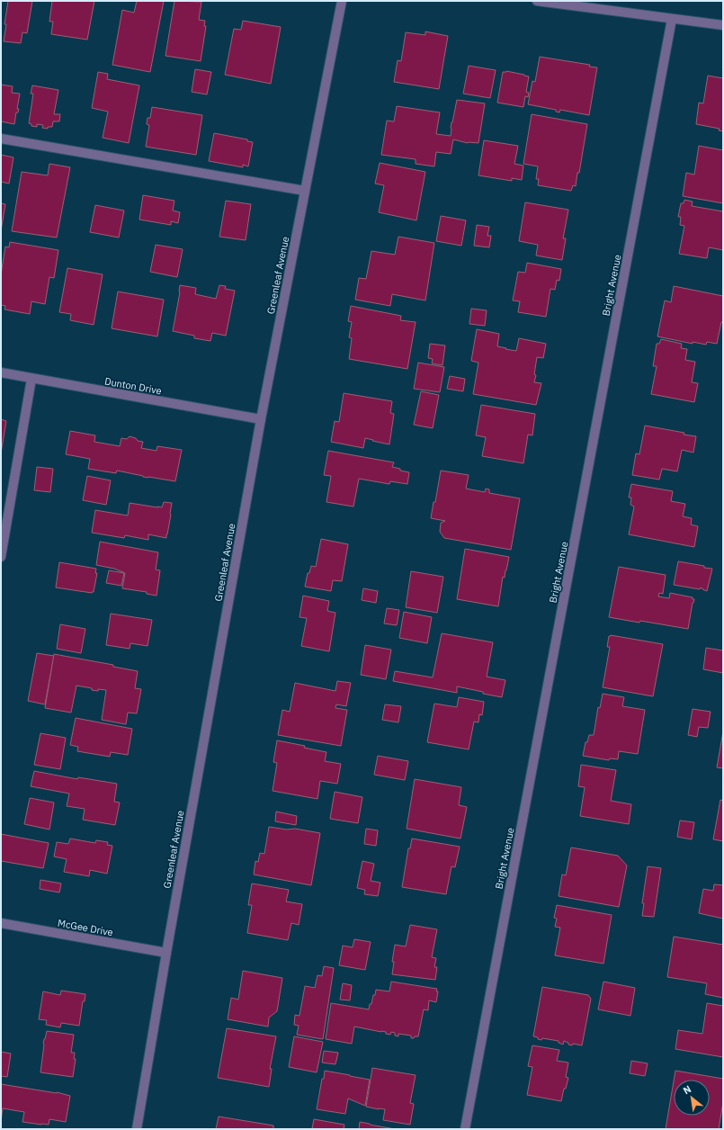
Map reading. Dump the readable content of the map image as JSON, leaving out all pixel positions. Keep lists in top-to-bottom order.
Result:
{
  "streets": {
    "street": [
      "Greenleaf Avenue",
      "Bright Avenue",
      "Dunton Drive",
      "McGee Drive"
    ]
  },
  "crossings": [
    ["Greenleaf Avenue", "Dunton Drive"],
    ["Greenleaf Avenue", "McGee Drive"]
  ],
  "north": "top left"
}
